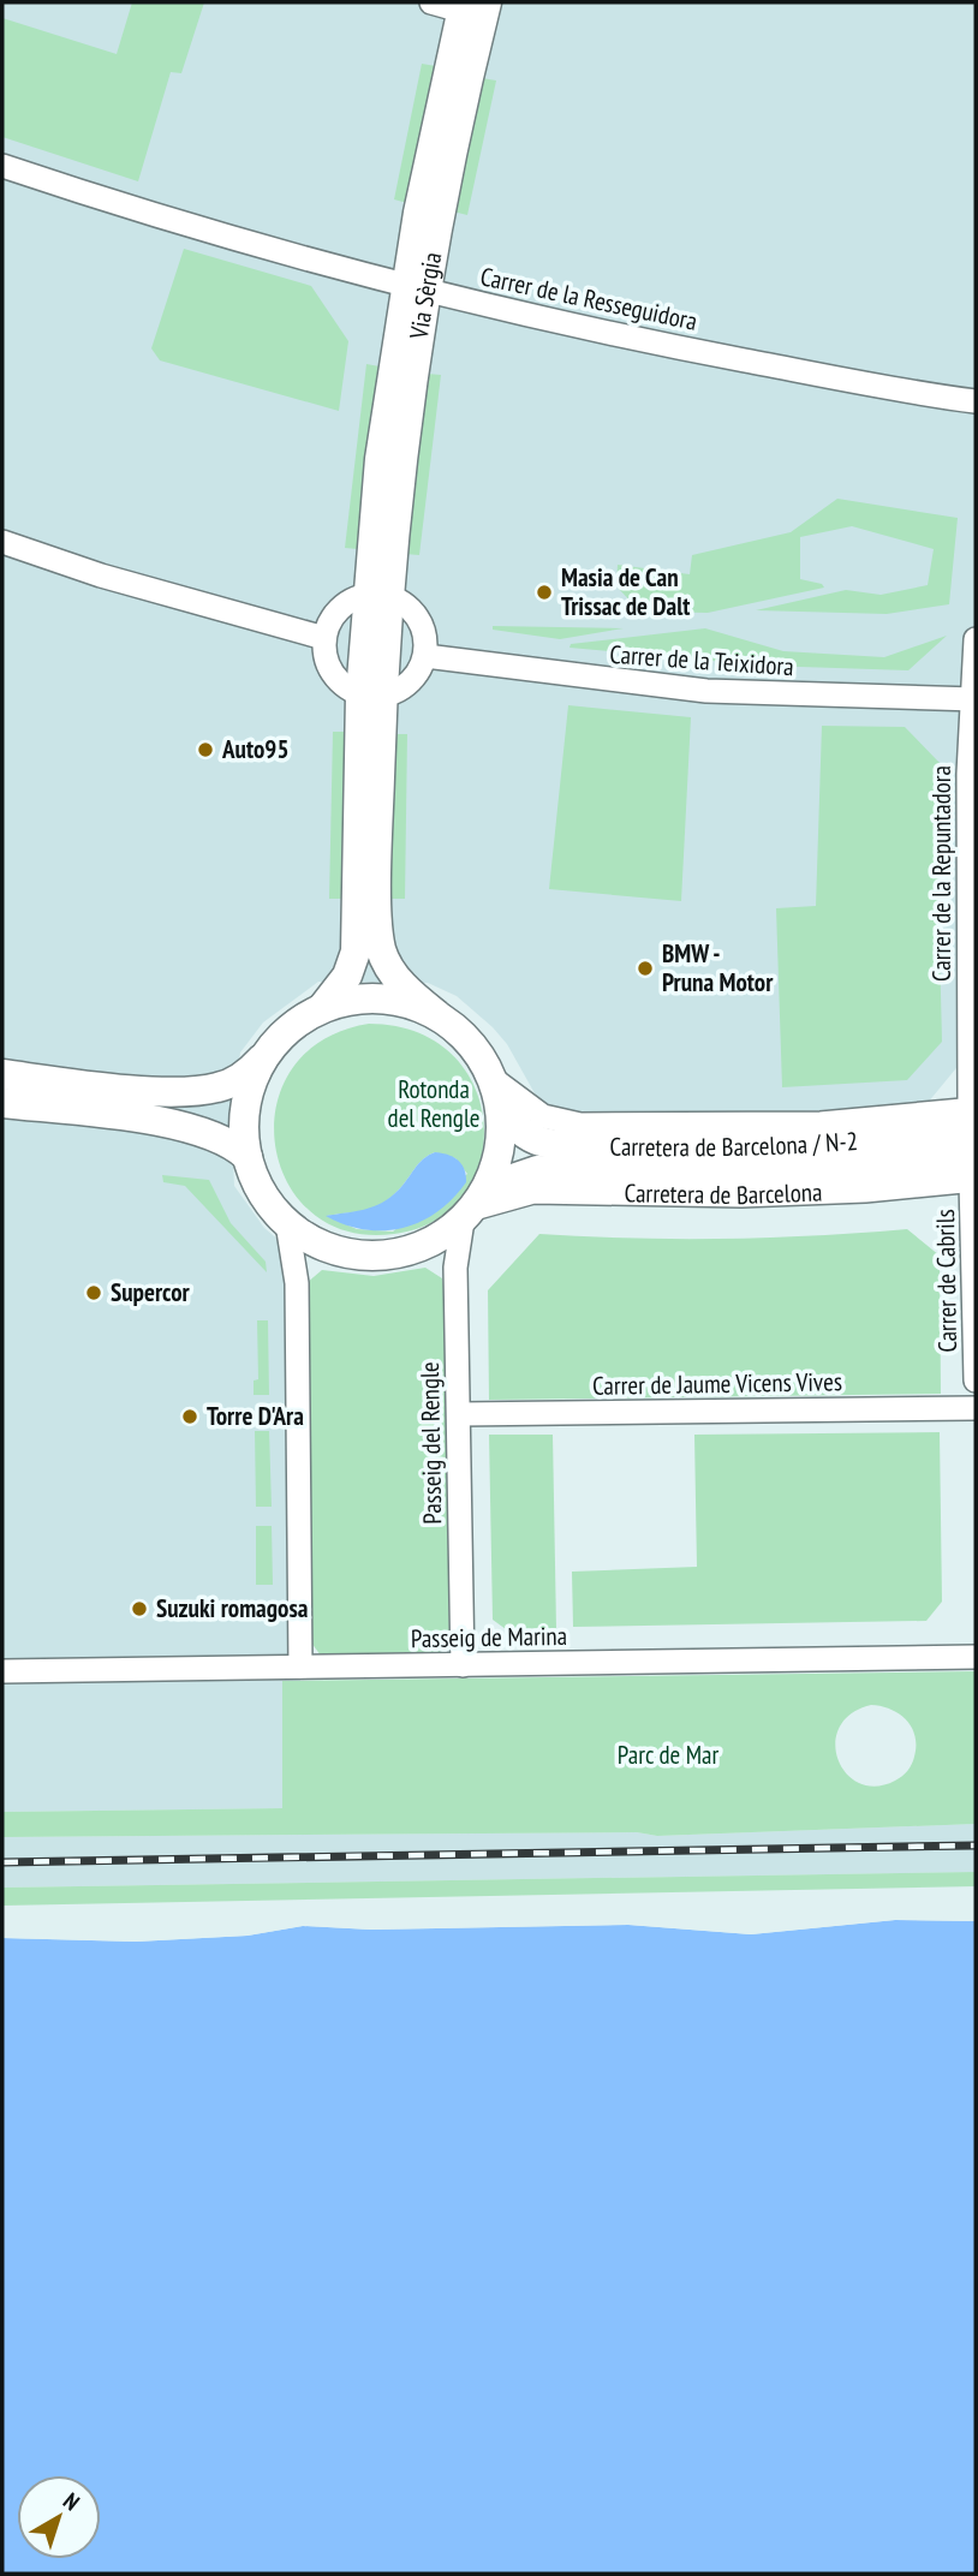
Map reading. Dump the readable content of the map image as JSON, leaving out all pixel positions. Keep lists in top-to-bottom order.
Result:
{
  "streets": {
    "main road": ["Via Sèrgia", "Carretera de Barcelona / N-2"],
    "street": [
      "Carrer de la Resseguidora",
      "Carrer de la Teixidora",
      "Carrer de la Repuntadora",
      "Carrer de Cabrils",
      "Carrer de Jaume Vicens Vives",
      "Passeig del Rengle",
      "Passeig de Marina"
    ]
  },
  "crossings": [
    ["Via Sèrgia", "Carrer de la Resseguidora"],
    ["Via Sèrgia", "Carretera de Barcelona / N-2"],
    ["Via Sèrgia", "Passeig del Rengle"],
    ["Carrer de la Teixidora", "Carrer de la Repuntadora"],
    ["Carrer de la Repuntadora", "Carretera de Barcelona / N-2"],
    ["Carretera de Barcelona / N-2", "Carrer de Cabrils"],
    ["Carretera de Barcelona / N-2", "Passeig del Rengle"],
    ["Carrer de Jaume Vicens Vives", "Passeig del Rengle"],
    ["Passeig del Rengle", "Passeig de Marina"]
  ],
  "parks": ["Rotonda del Rengle", "Parc de Mar"],
  "places": [
    "Masia de Can Trissac de Dalt",
    "Auto95",
    "BMW - Pruna Motor",
    "Supercor",
    "Torre D'Ara",
    "Suzuki romagosa"
  ],
  "north": "top right"
}
